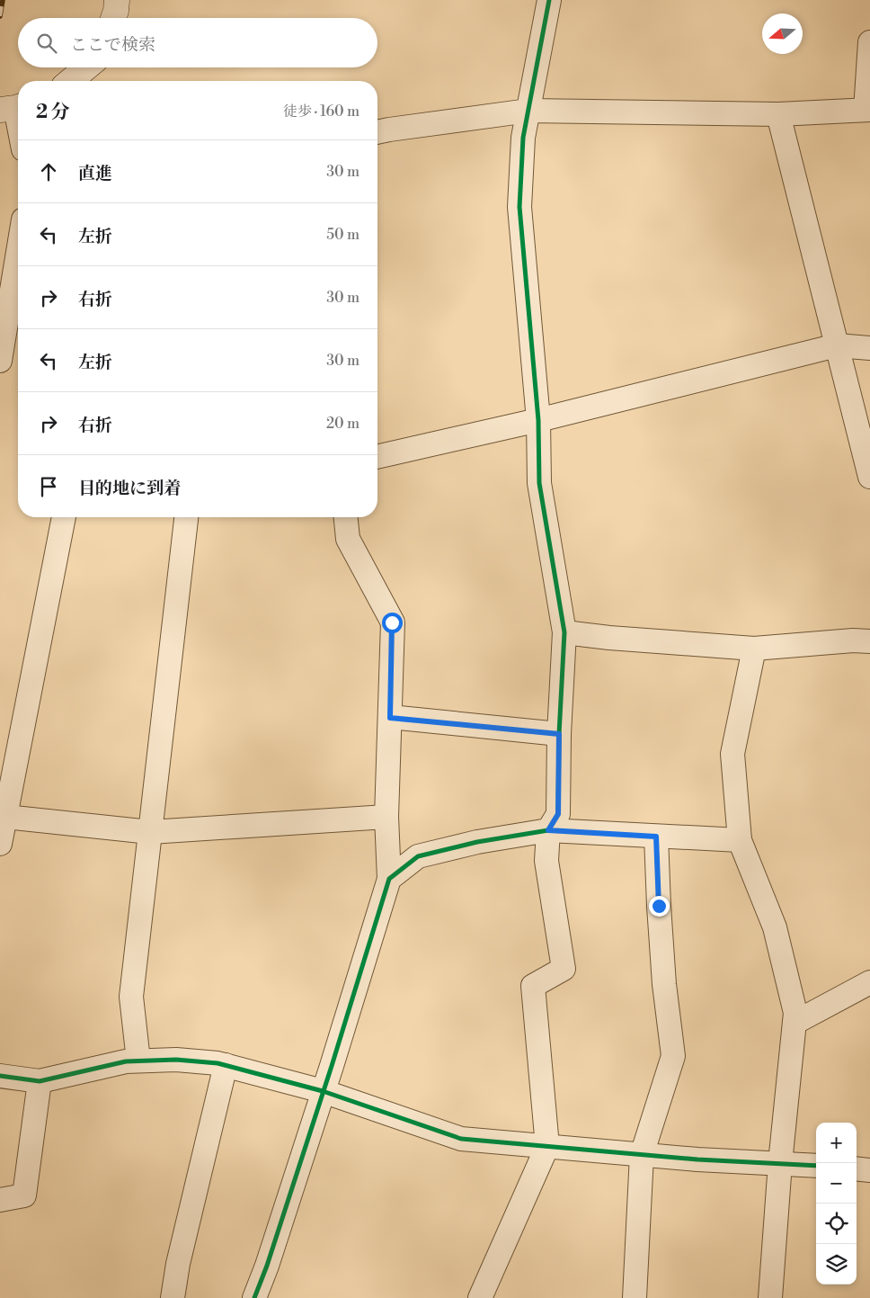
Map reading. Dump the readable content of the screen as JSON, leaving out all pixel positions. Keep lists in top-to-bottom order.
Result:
{
  "north": "left",
  "page": {
    "search": "ここで検索",
    "heading": ["2 分", "徒歩 · 160 m"],
    "list": [
      ["直進", "30 m"],
      ["左折", "50 m"],
      ["右折", "30 m"],
      ["左折", "30 m"],
      ["右折", "20 m"],
      "目的地に到着"
    ],
    "map_buttons": ["+", "−"]
  }
}
